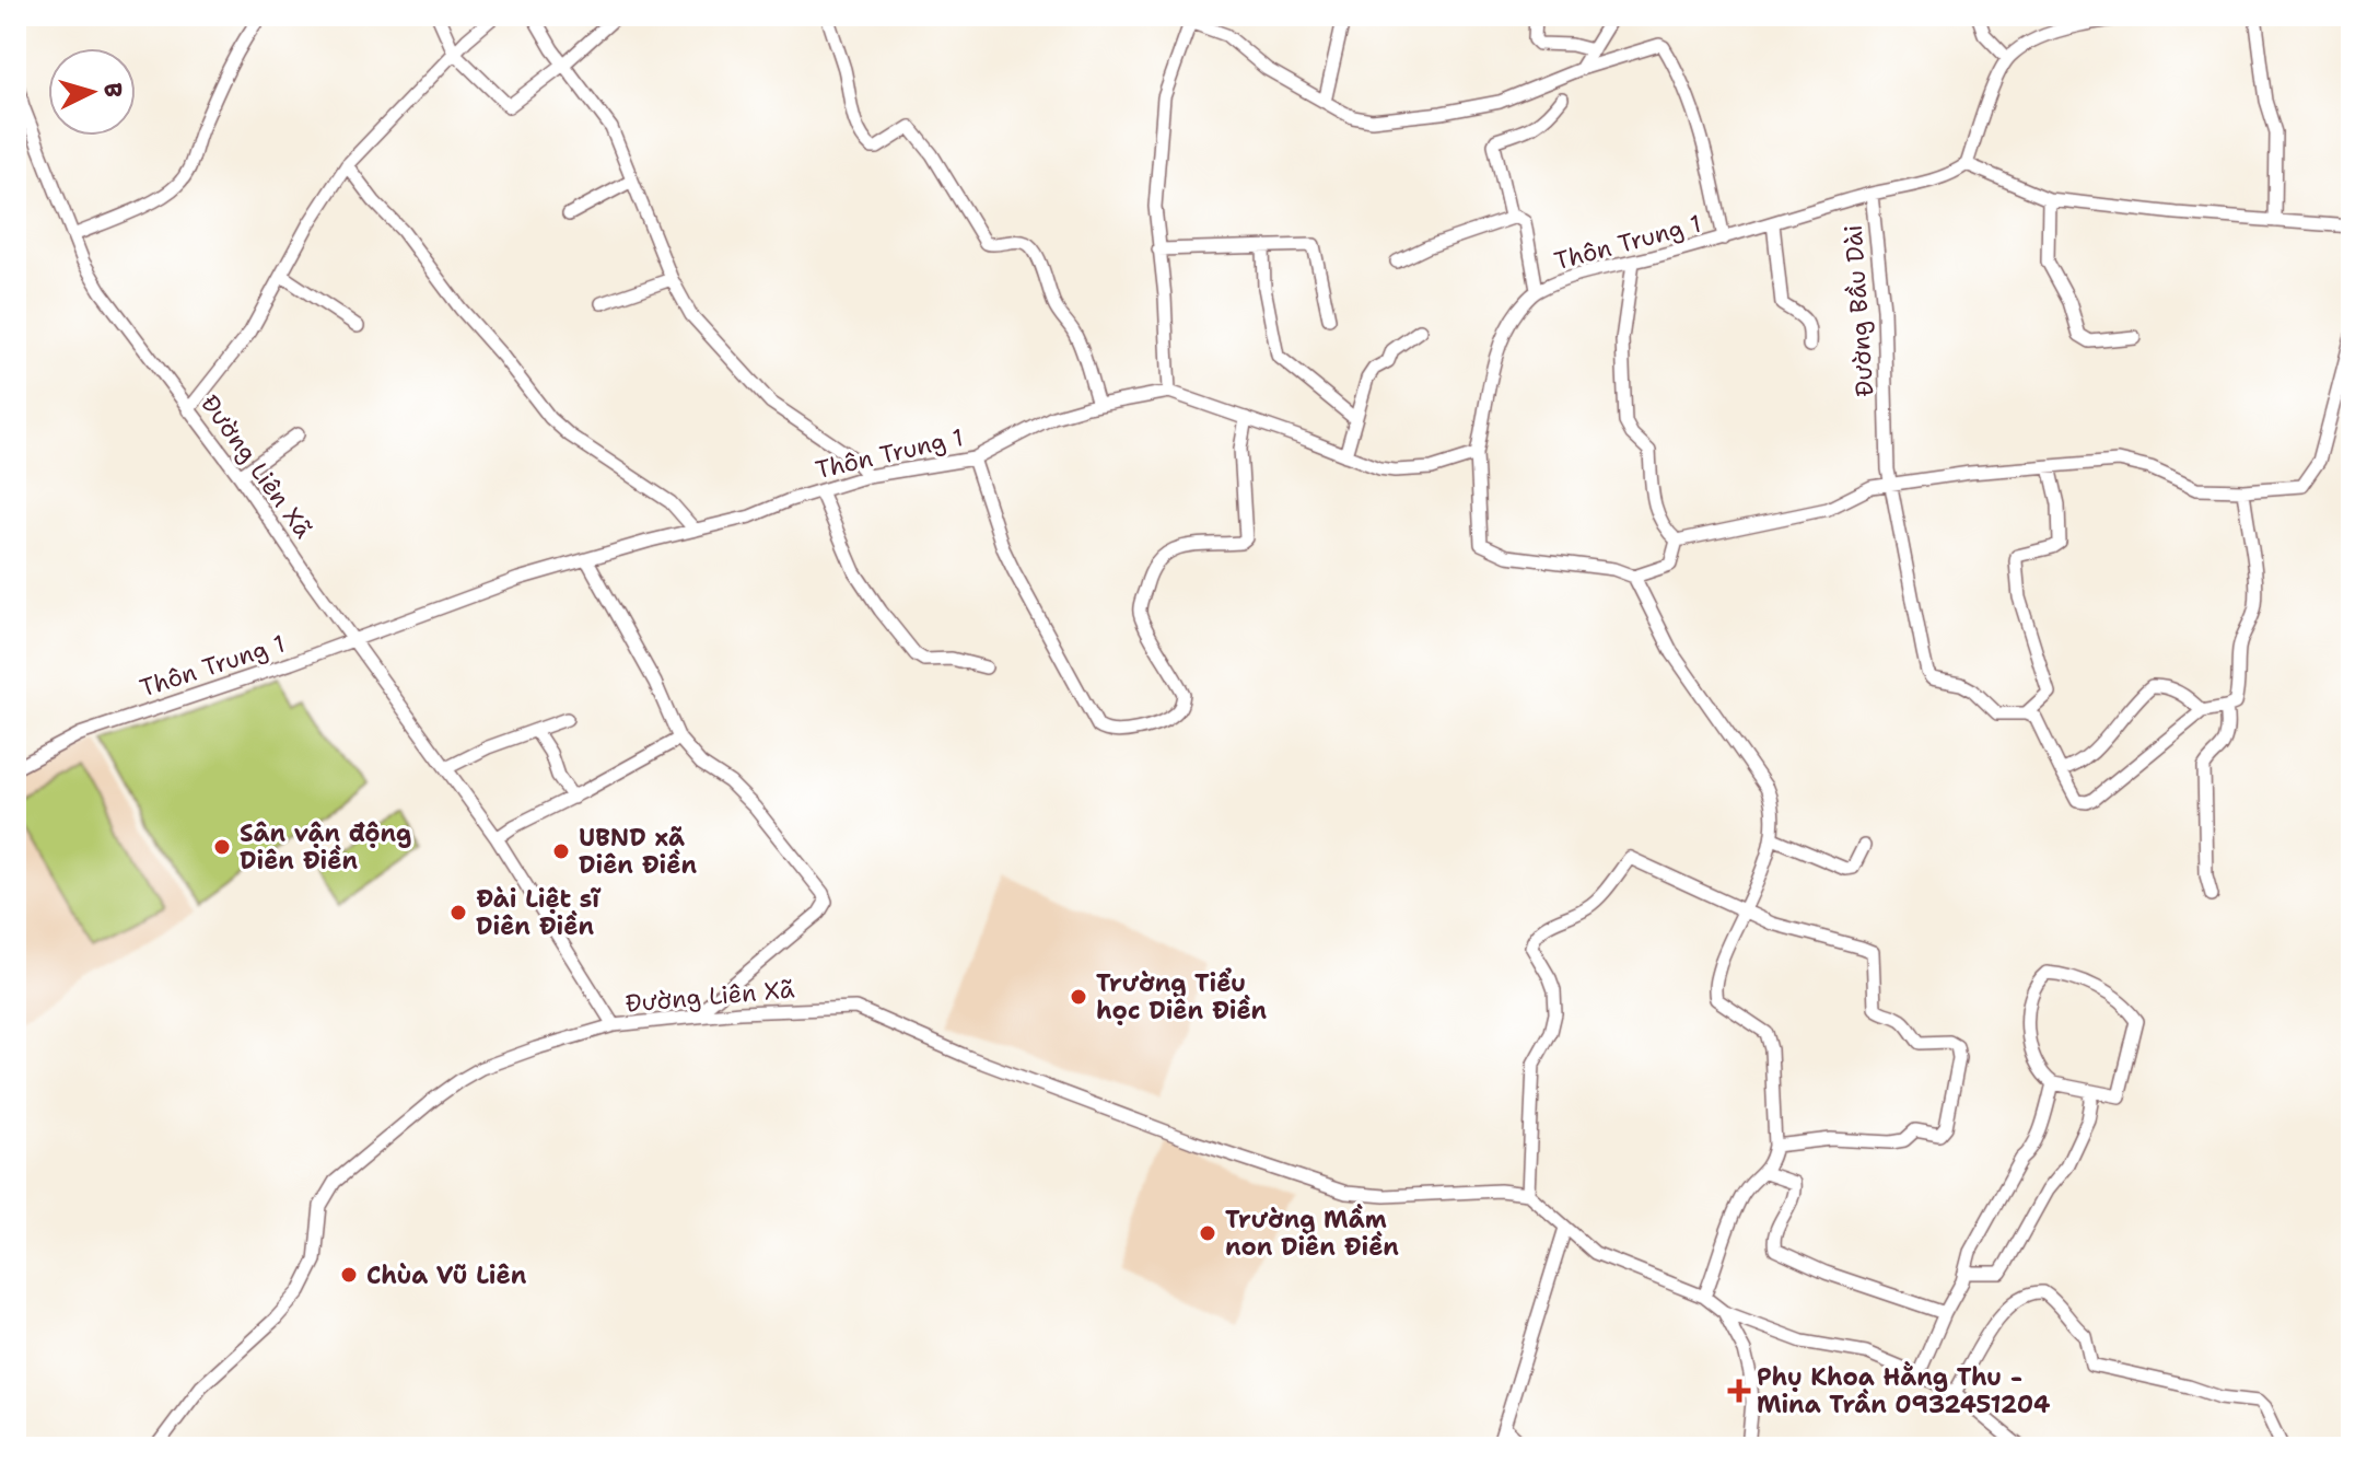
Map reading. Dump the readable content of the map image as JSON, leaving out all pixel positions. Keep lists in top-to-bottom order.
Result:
{
  "streets": {
    "street": ["Thôn Trung 1", "Đường Bầu Dài", "Đường Liên Xã"]
  },
  "crossings": [
    ["Thôn Trung 1", "Đường Bầu Dài"],
    ["Thôn Trung 1", "Đường Liên Xã"]
  ],
  "places": {
    "other": [
      "Sân vận động Diên Điền",
      "UBND xã Diên Điền",
      "Đài Liệt sĩ Diên Điền",
      "Trường Tiểu học Diên Điền",
      "Trường Mầm non Diên Điền",
      "Chùa Vũ Liên"
    ],
    "health": ["Phụ Khoa Hằng Thu - Mina Trần 0932451204"]
  },
  "north": "right"
}
